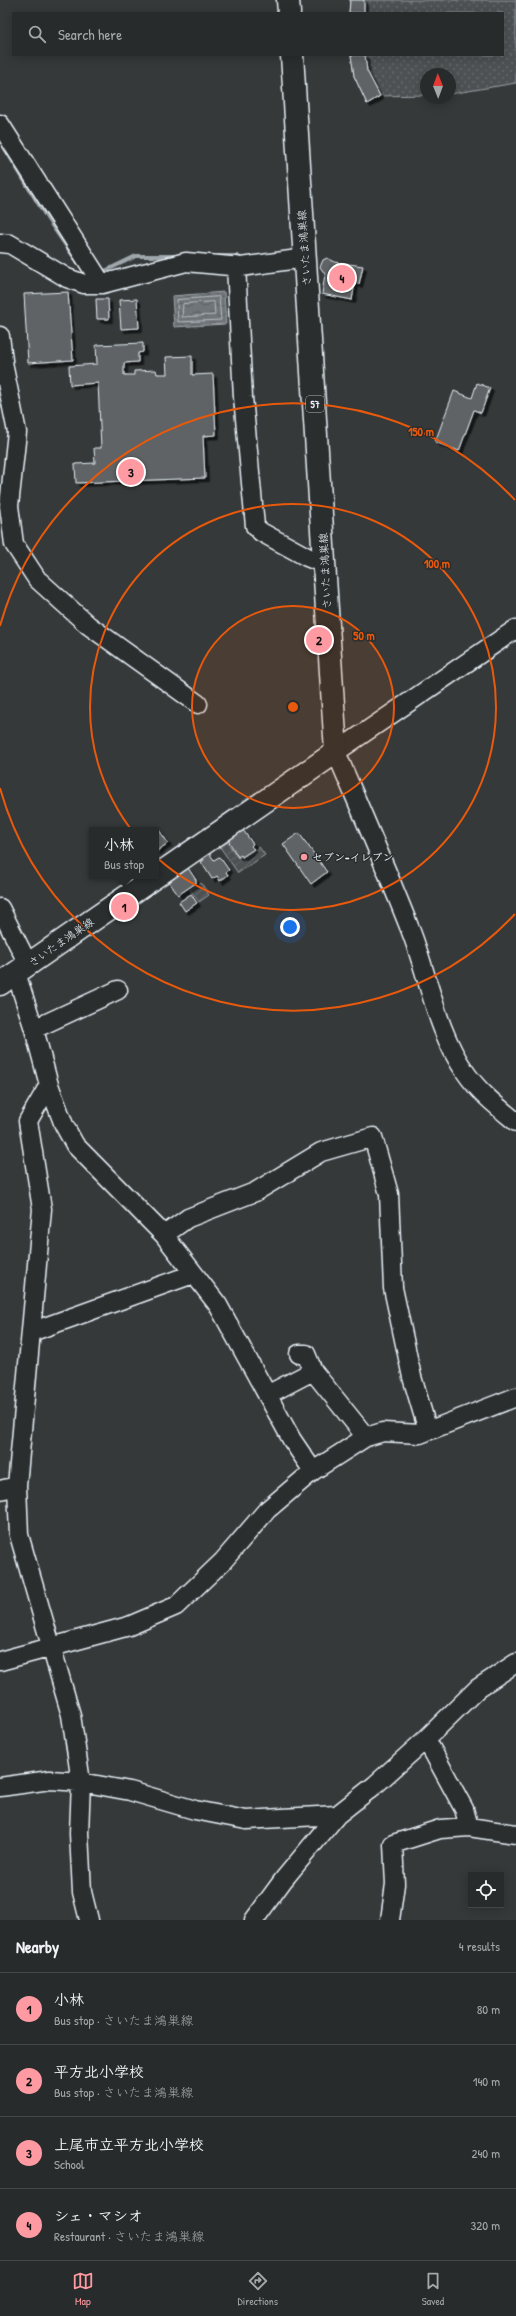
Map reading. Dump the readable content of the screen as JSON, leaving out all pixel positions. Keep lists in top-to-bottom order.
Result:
{
  "streets": {
    "main road": ["さいたま鴻巣線", "57"]
  },
  "places": ["セブン-イレブン"],
  "north": "top",
  "page": {
    "search": "Search here",
    "pins": [
      "4",
      "3",
      "2",
      "1"
    ],
    "popup": ["小林", "Bus stop"],
    "heading": ["Nearby", "4 results"],
    "list": [
      {
        "mark": "1",
        "name": "小林",
        "note": "Bus stop · さいたま鴻巣線",
        "value": "80 m"
      },
      {
        "mark": "2",
        "name": "平方北小学校",
        "note": "Bus stop · さいたま鴻巣線",
        "value": "140 m"
      },
      {
        "mark": "3",
        "name": "上尾市立平方北小学校",
        "note": "School",
        "value": "240 m"
      },
      {
        "mark": "4",
        "name": "シェ・マシオ",
        "note": "Restaurant · さいたま鴻巣線",
        "value": "320 m"
      }
    ],
    "nav": ["Map", "Directions", "Saved"]
  },
  "rings": ["150 m", "100 m", "50 m"]
}
